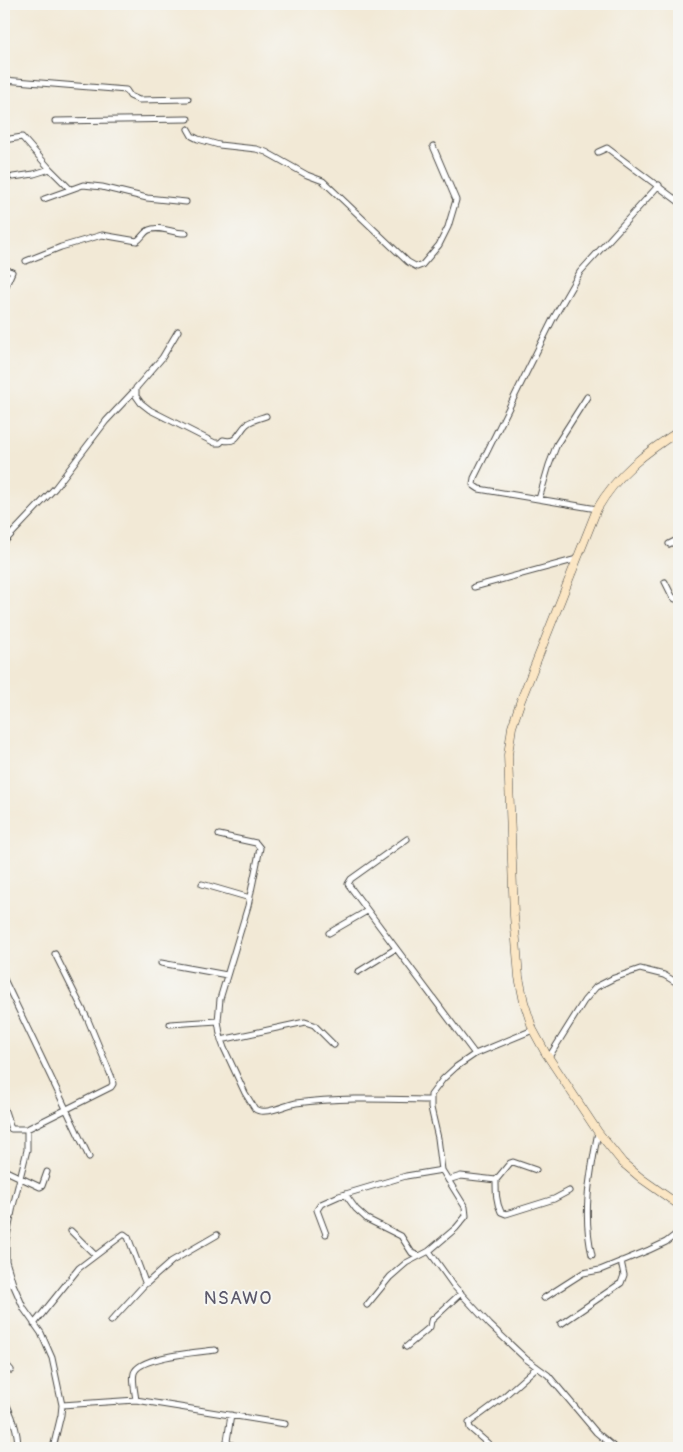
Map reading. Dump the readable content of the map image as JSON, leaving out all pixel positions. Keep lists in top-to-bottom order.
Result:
{
  "districts": ["NSAWO"]
}
